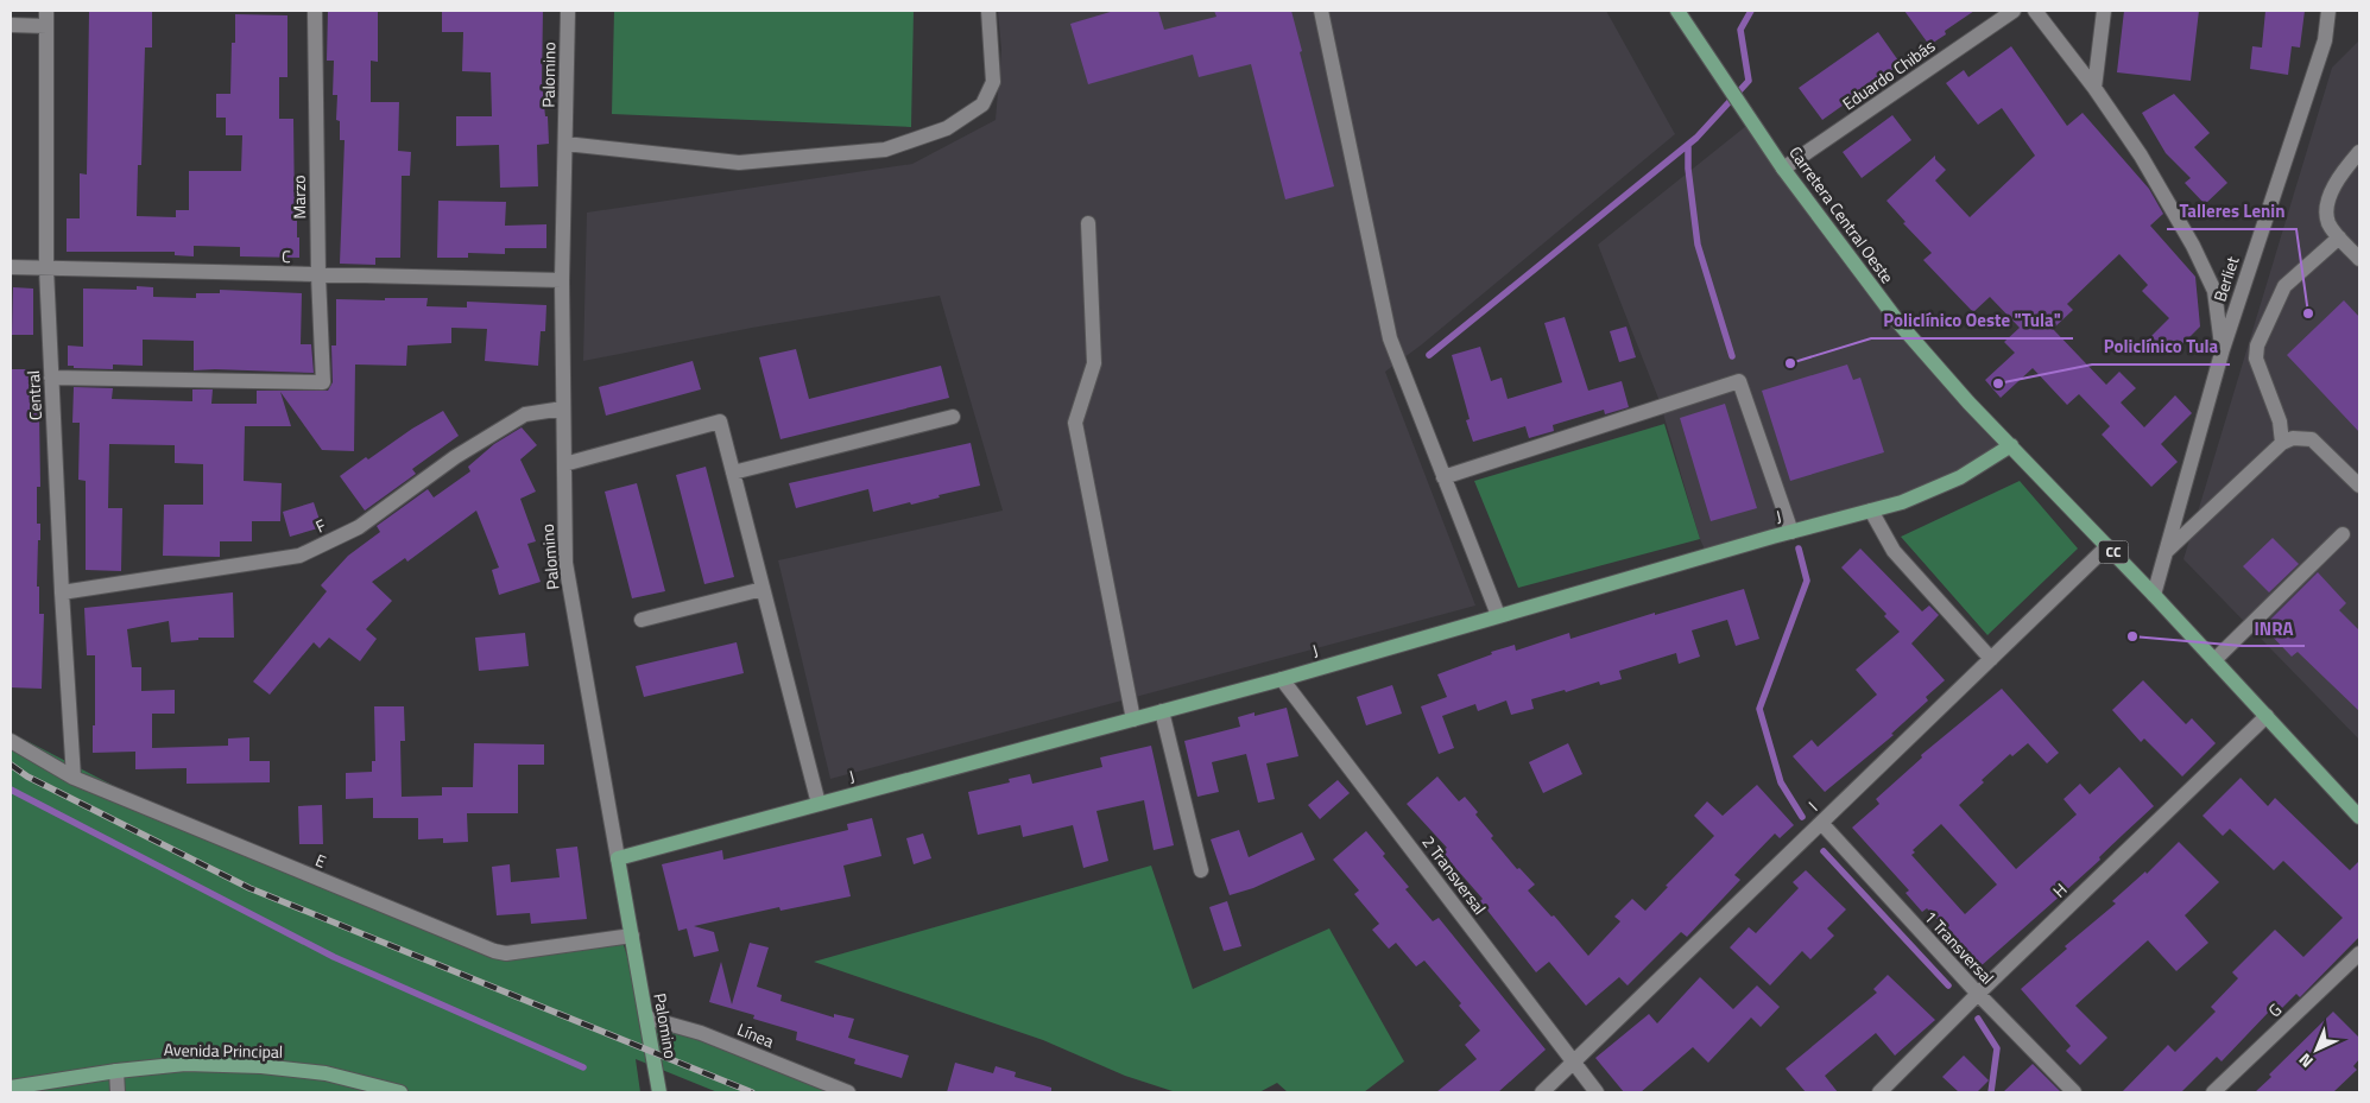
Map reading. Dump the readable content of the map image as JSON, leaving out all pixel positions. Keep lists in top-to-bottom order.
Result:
{
  "streets": {
    "main road": [
      "Palomino",
      "Carretera Central Oeste",
      "J",
      "CC",
      "Avenida Principal"
    ],
    "street": [
      "Eduardo Chibás",
      "Marzo",
      "C",
      "Berliet",
      "Central",
      "F",
      "I",
      "E",
      "2 Transversal",
      "H",
      "1 Transversal",
      "G",
      "Línea"
    ]
  },
  "crossings": [
    ["Palomino", "C"],
    ["Palomino", "J"],
    ["Palomino", "F"],
    ["Palomino", "E"],
    ["Palomino", "Línea"],
    ["Eduardo Chibás", "Carretera Central Oeste"],
    ["Marzo", "C"],
    ["Marzo", "Central"],
    ["Carretera Central Oeste", "Berliet"],
    ["Carretera Central Oeste", "J"],
    ["Carretera Central Oeste", "I"],
    ["Carretera Central Oeste", "H"],
    ["C", "Central"],
    ["Central", "F"],
    ["Central", "E"],
    ["J", "2 Transversal"],
    ["I", "2 Transversal"],
    ["I", "1 Transversal"],
    ["H", "1 Transversal"]
  ],
  "places": [
    "Talleres Lenin",
    "Policlínico Oeste \"Tula\"",
    "Policlínico Tula",
    "INRA"
  ],
  "north": "bottom left"
}
